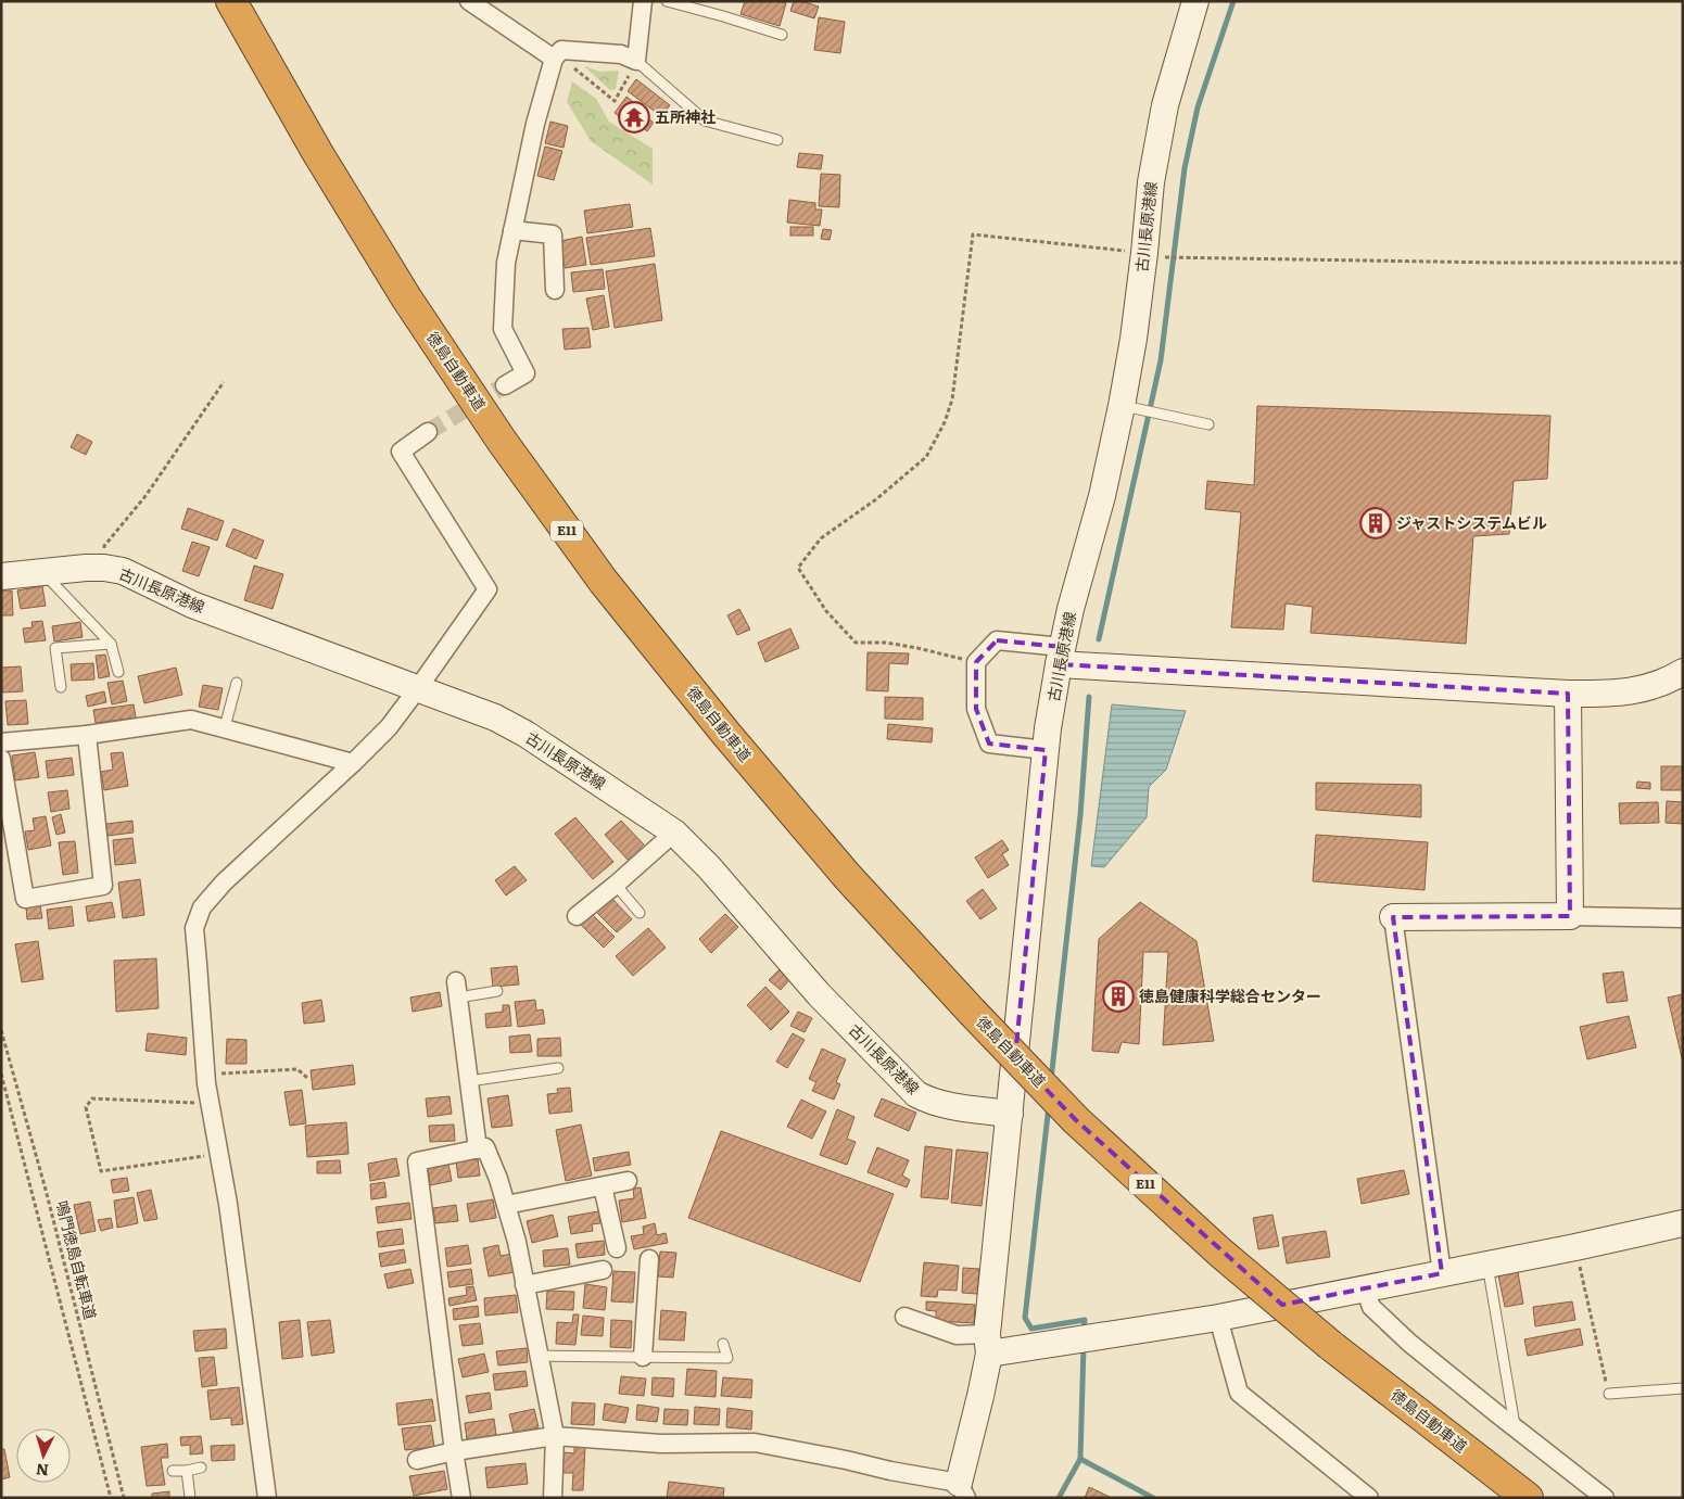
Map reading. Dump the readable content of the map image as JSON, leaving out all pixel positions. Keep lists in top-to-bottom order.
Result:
{
  "streets": {
    "highway": ["徳島自動車道", "E11"],
    "main road": ["古川長原港線"],
    "path": ["鳴門徳島自転車道"]
  },
  "places": {
    "temple": ["五所神社"],
    "building": ["ジャストシステムビル", "徳島健康科学総合センター"]
  },
  "north": "bottom"
}
